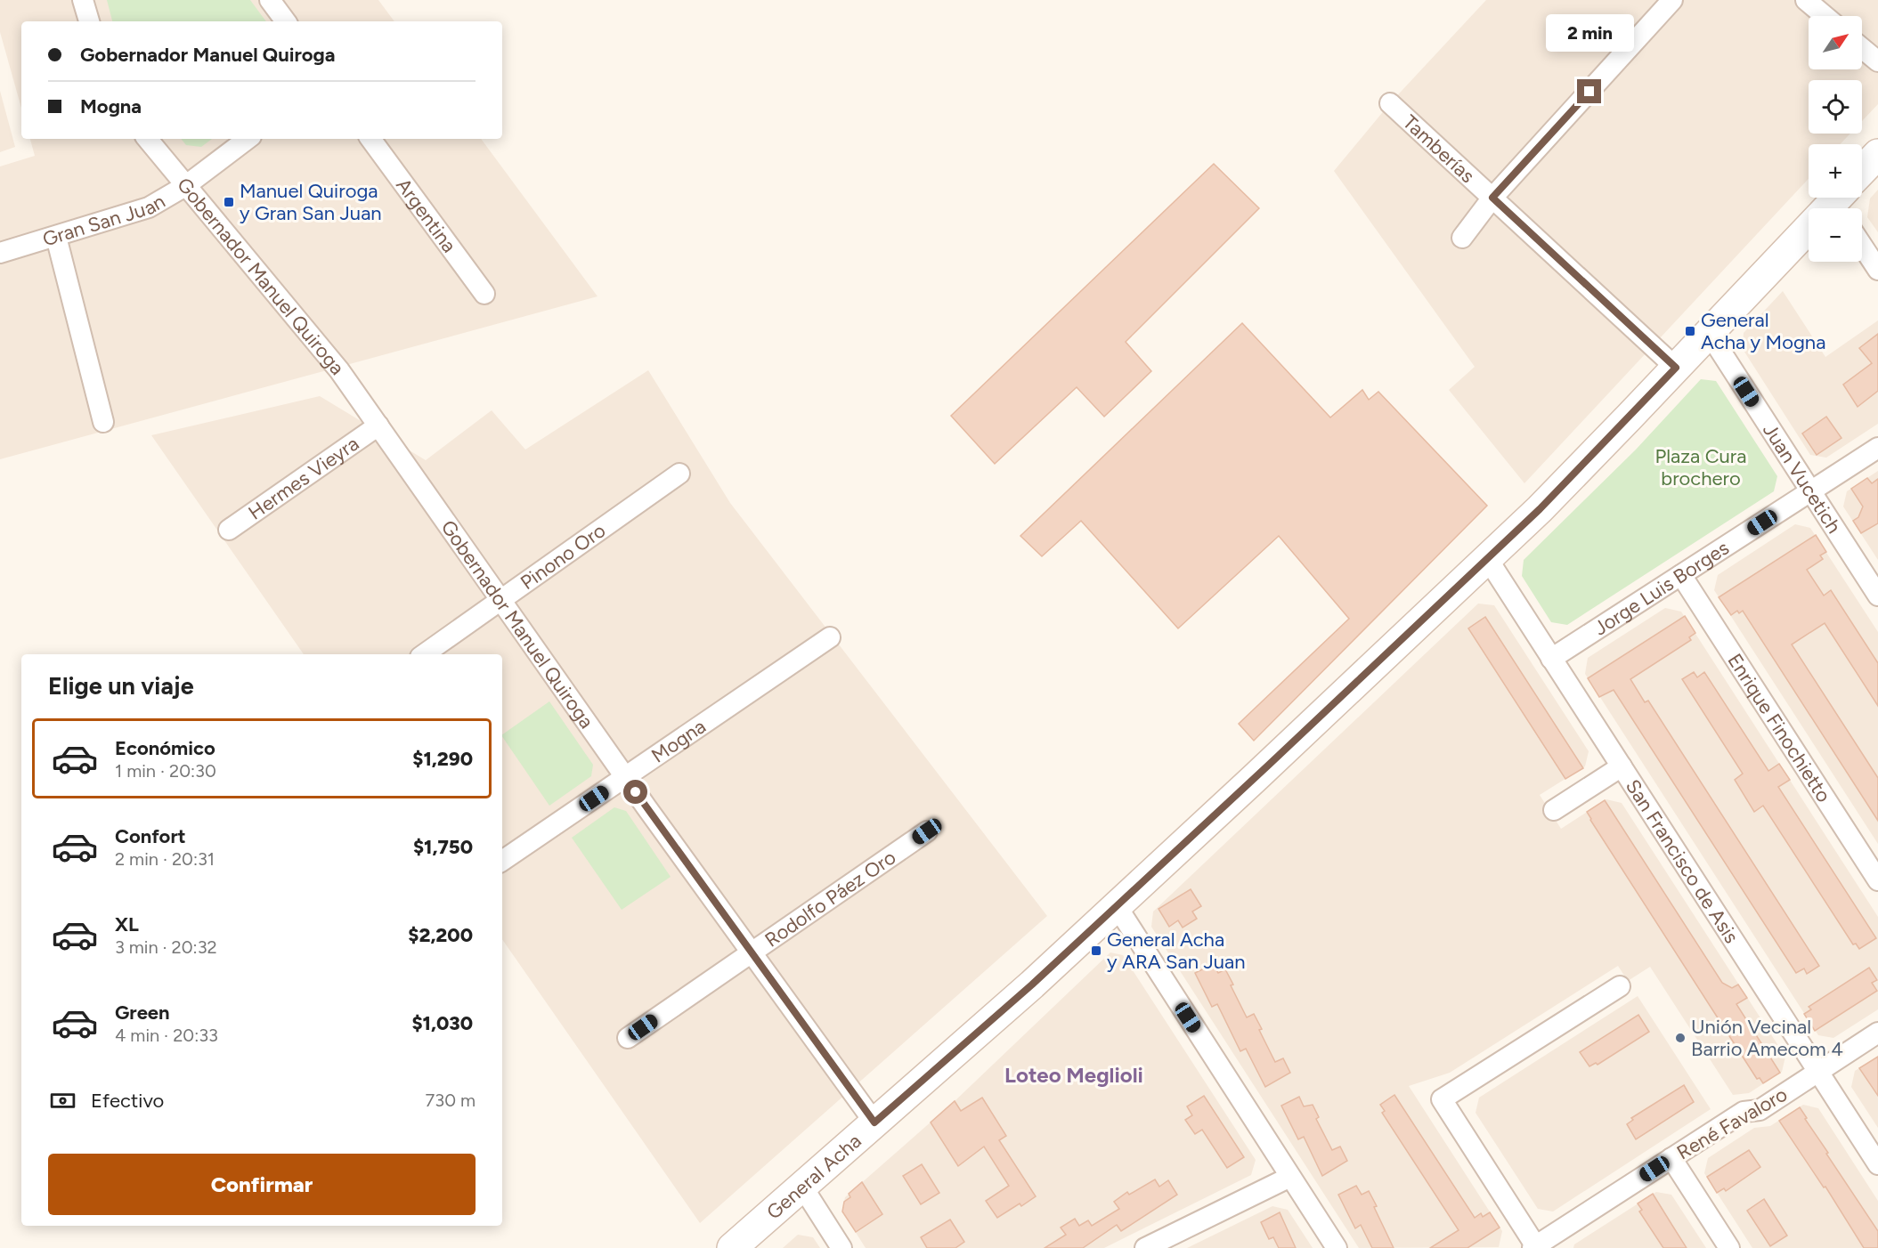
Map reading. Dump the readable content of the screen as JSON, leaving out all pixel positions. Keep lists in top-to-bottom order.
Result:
{
  "streets": {
    "main road": ["General Acha"],
    "street": [
      "Tamberías",
      "Argentina",
      "Gran San Juan",
      "Gobernador Manuel Quiroga",
      "Hermes Vieyra",
      "Juan Vucetich",
      "Pinono Oro",
      "Jorge Luis Borges",
      "Enrique Finochietto",
      "Mogna",
      "San Francisco de Asis",
      "Rodolfo Páez Oro",
      "René Favaloro"
    ]
  },
  "crossings": [
    ["Tamberías", "General Acha"],
    ["Gran San Juan", "Gobernador Manuel Quiroga"],
    ["Gobernador Manuel Quiroga", "Hermes Vieyra"],
    ["Gobernador Manuel Quiroga", "Pinono Oro"],
    ["Gobernador Manuel Quiroga", "Mogna"],
    ["Gobernador Manuel Quiroga", "Rodolfo Páez Oro"],
    ["Gobernador Manuel Quiroga", "General Acha"],
    ["Juan Vucetich", "Jorge Luis Borges"],
    ["Juan Vucetich", "General Acha"],
    ["Jorge Luis Borges", "Enrique Finochietto"],
    ["Jorge Luis Borges", "San Francisco de Asis"],
    ["San Francisco de Asis", "René Favaloro"],
    ["San Francisco de Asis", "General Acha"]
  ],
  "districts": ["Loteo Meglioli"],
  "parks": ["Plaza Cura brochero"],
  "places": {
    "transit": ["Manuel Quiroga y Gran San Juan", "General Acha y Mogna", "General Acha y ARA San Juan"],
    "other": ["Unión Vecinal Barrio Amecom 4"]
  },
  "north": "top right",
  "page": {
    "bubble": "2 min",
    "map_buttons": ["+", "−"],
    "banner": ["Gobernador Manuel Quiroga", "Mogna"],
    "heading": "Elige un viaje",
    "list": [
      {
        "name": "Económico",
        "note": "1 min · 20:30",
        "value": "$1,290"
      },
      {
        "name": "Confort",
        "note": "2 min · 20:31",
        "value": "$1,750"
      },
      {
        "name": "XL",
        "note": "3 min · 20:32",
        "value": "$2,200"
      },
      {
        "name": "Green",
        "note": "4 min · 20:33",
        "value": "$1,030"
      }
    ],
    "pay": ["Efectivo", "730 m"],
    "buttons": "Confirmar"
  }
}
